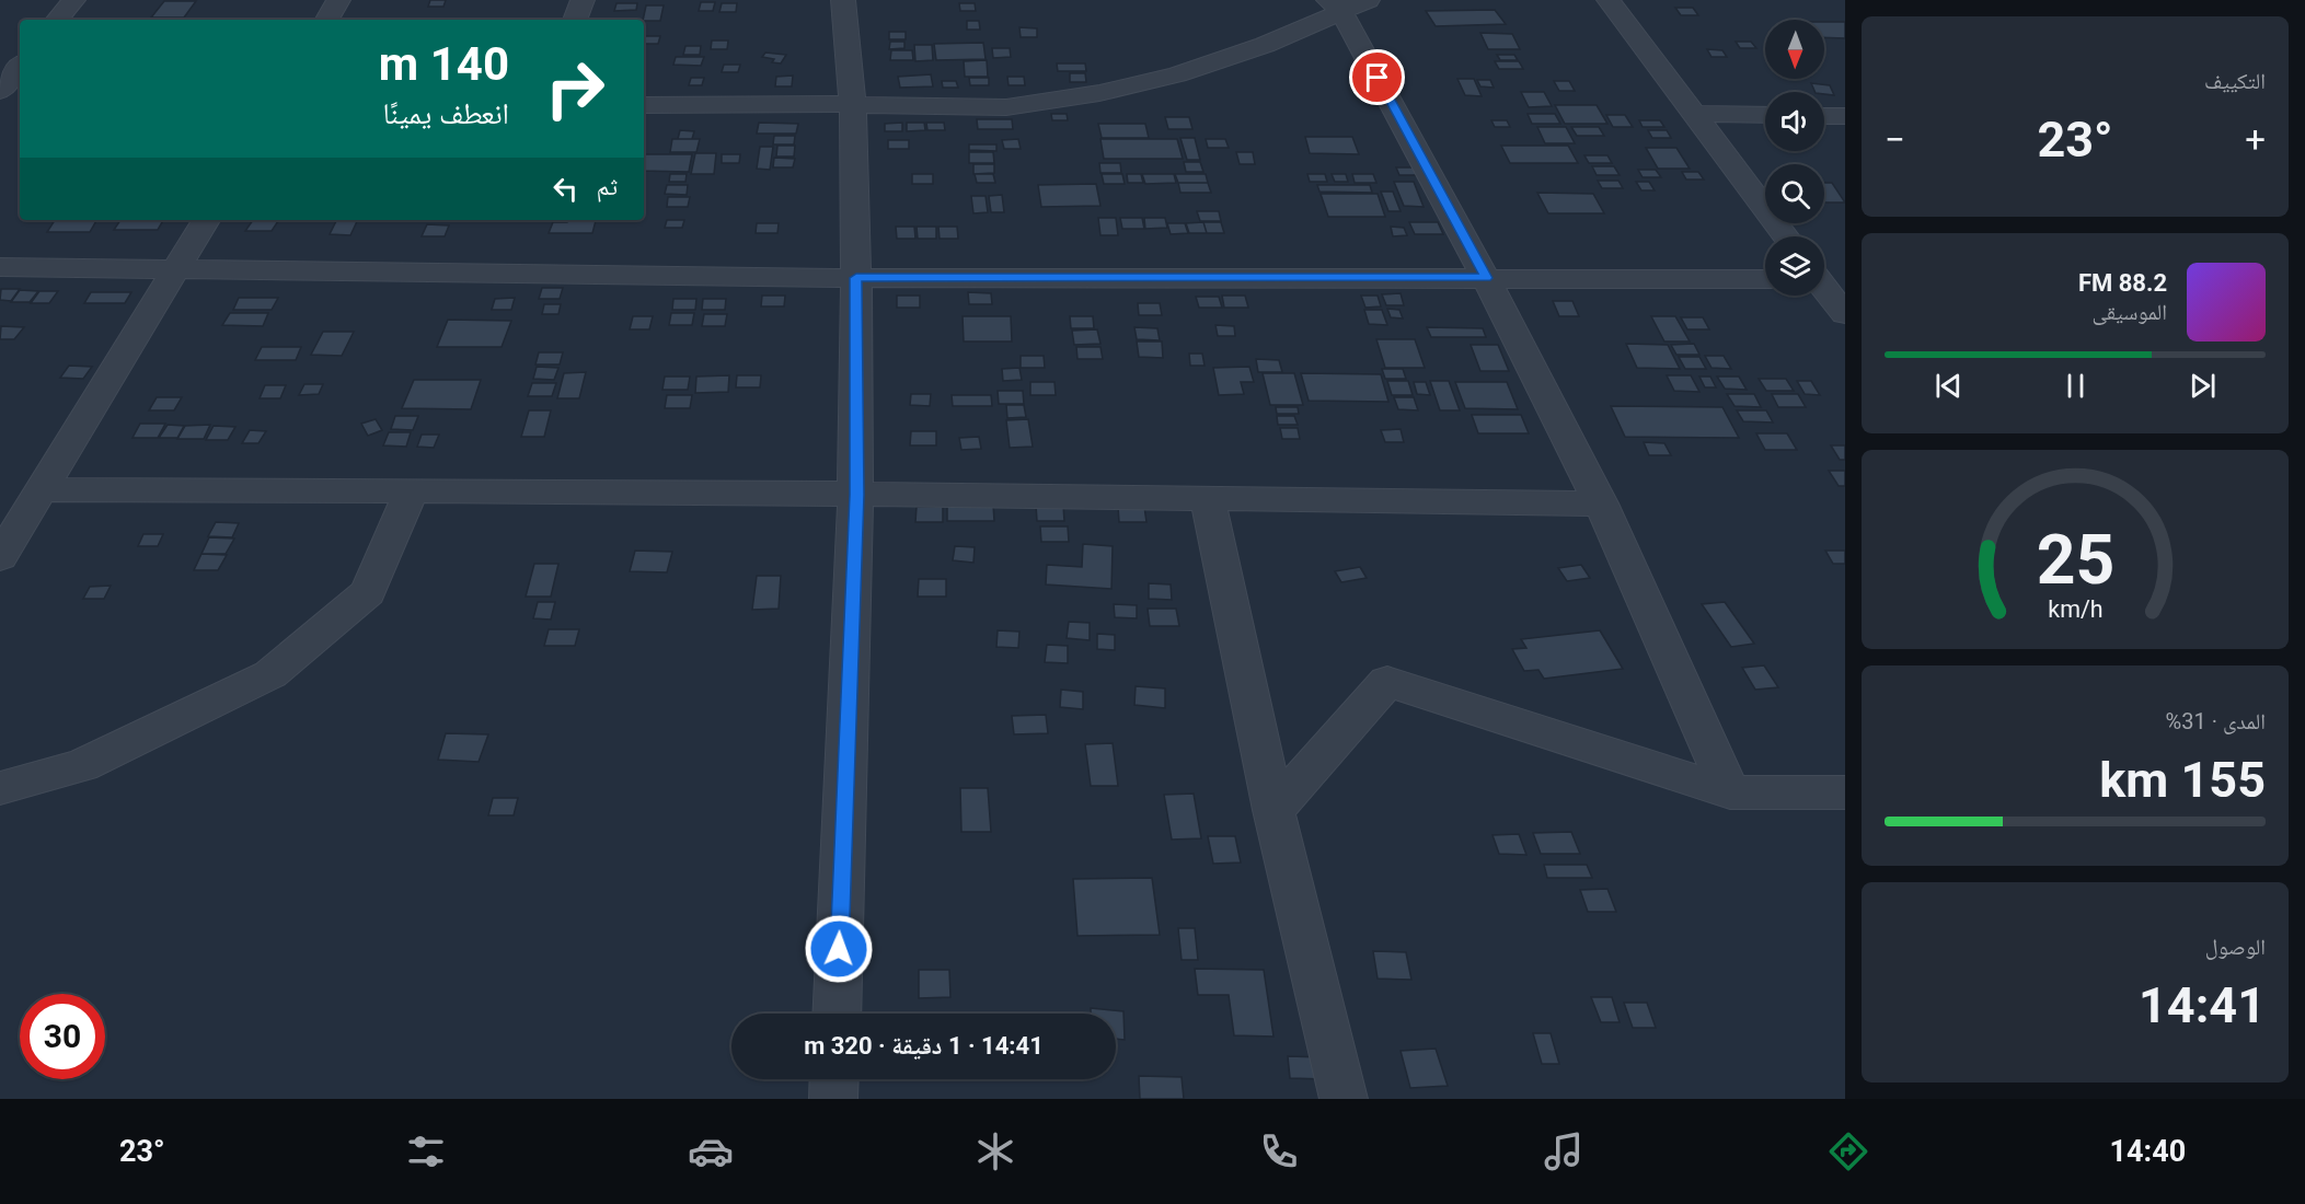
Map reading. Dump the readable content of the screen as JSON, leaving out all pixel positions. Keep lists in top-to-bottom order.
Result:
{
  "north": "bottom",
  "page": {
    "tile": [
      "التكييف",
      ["المدى · 31%", "155 km"],
      ["الوصول", "14:41"]
    ],
    "turn": ["140 m", "انعطف يمينًا"],
    "heat": ["−", "23°", "+"],
    "then": "ثم",
    "song": ["88.2 FM", "الموسيقى"],
    "limit": "30",
    "trip": "14:41 · 1 دقيقة · 320 m",
    "tabs": ["14:40", "23°"],
    "gauge": ["25", "km/h"]
  }
}
